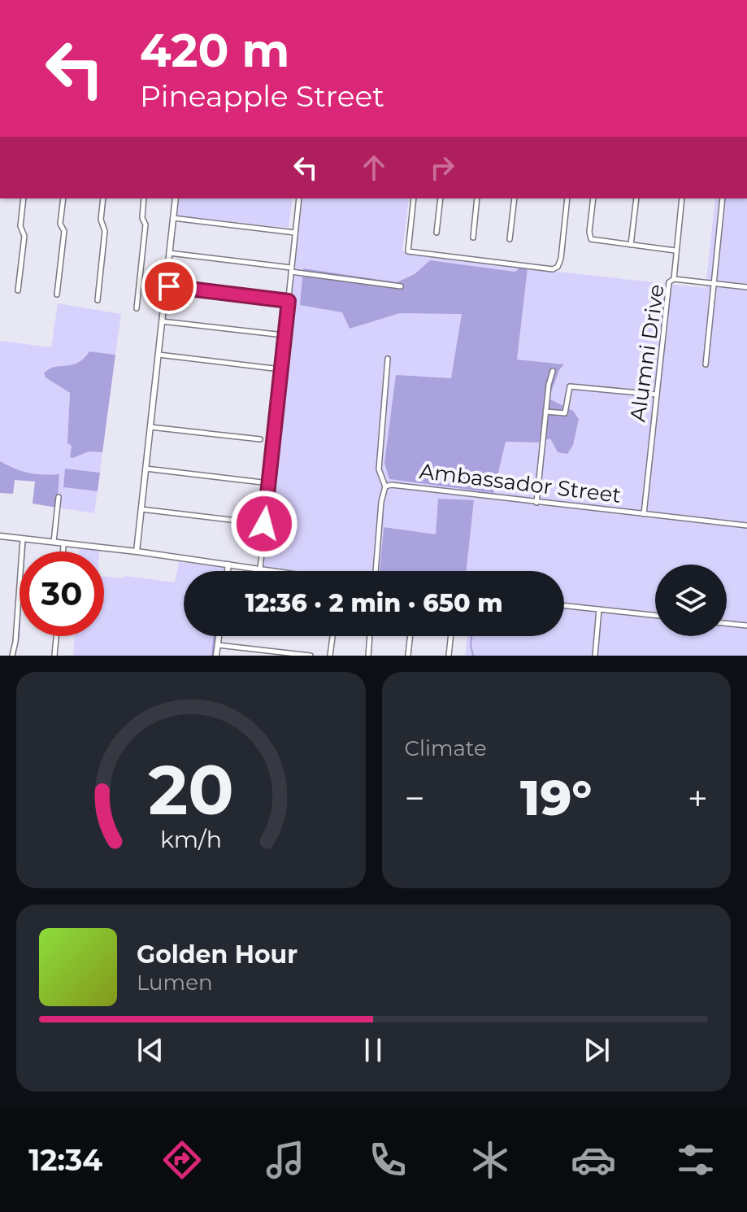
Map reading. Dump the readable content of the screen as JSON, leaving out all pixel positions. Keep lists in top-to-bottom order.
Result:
{
  "streets": {
    "street": ["Alumni Drive", "Ambassador Street"]
  },
  "crossings": [
    ["Alumni Drive", "Ambassador Street"]
  ],
  "page": {
    "turn": ["420 m", "Pineapple Street"],
    "limit": "30",
    "trip": "12:36 · 2 min · 650 m",
    "tile": "Climate",
    "heat": ["−", "19°", "+"],
    "song": ["Golden Hour", "Lumen"],
    "tabs": "12:34",
    "gauge": ["20", "km/h"]
  }
}
